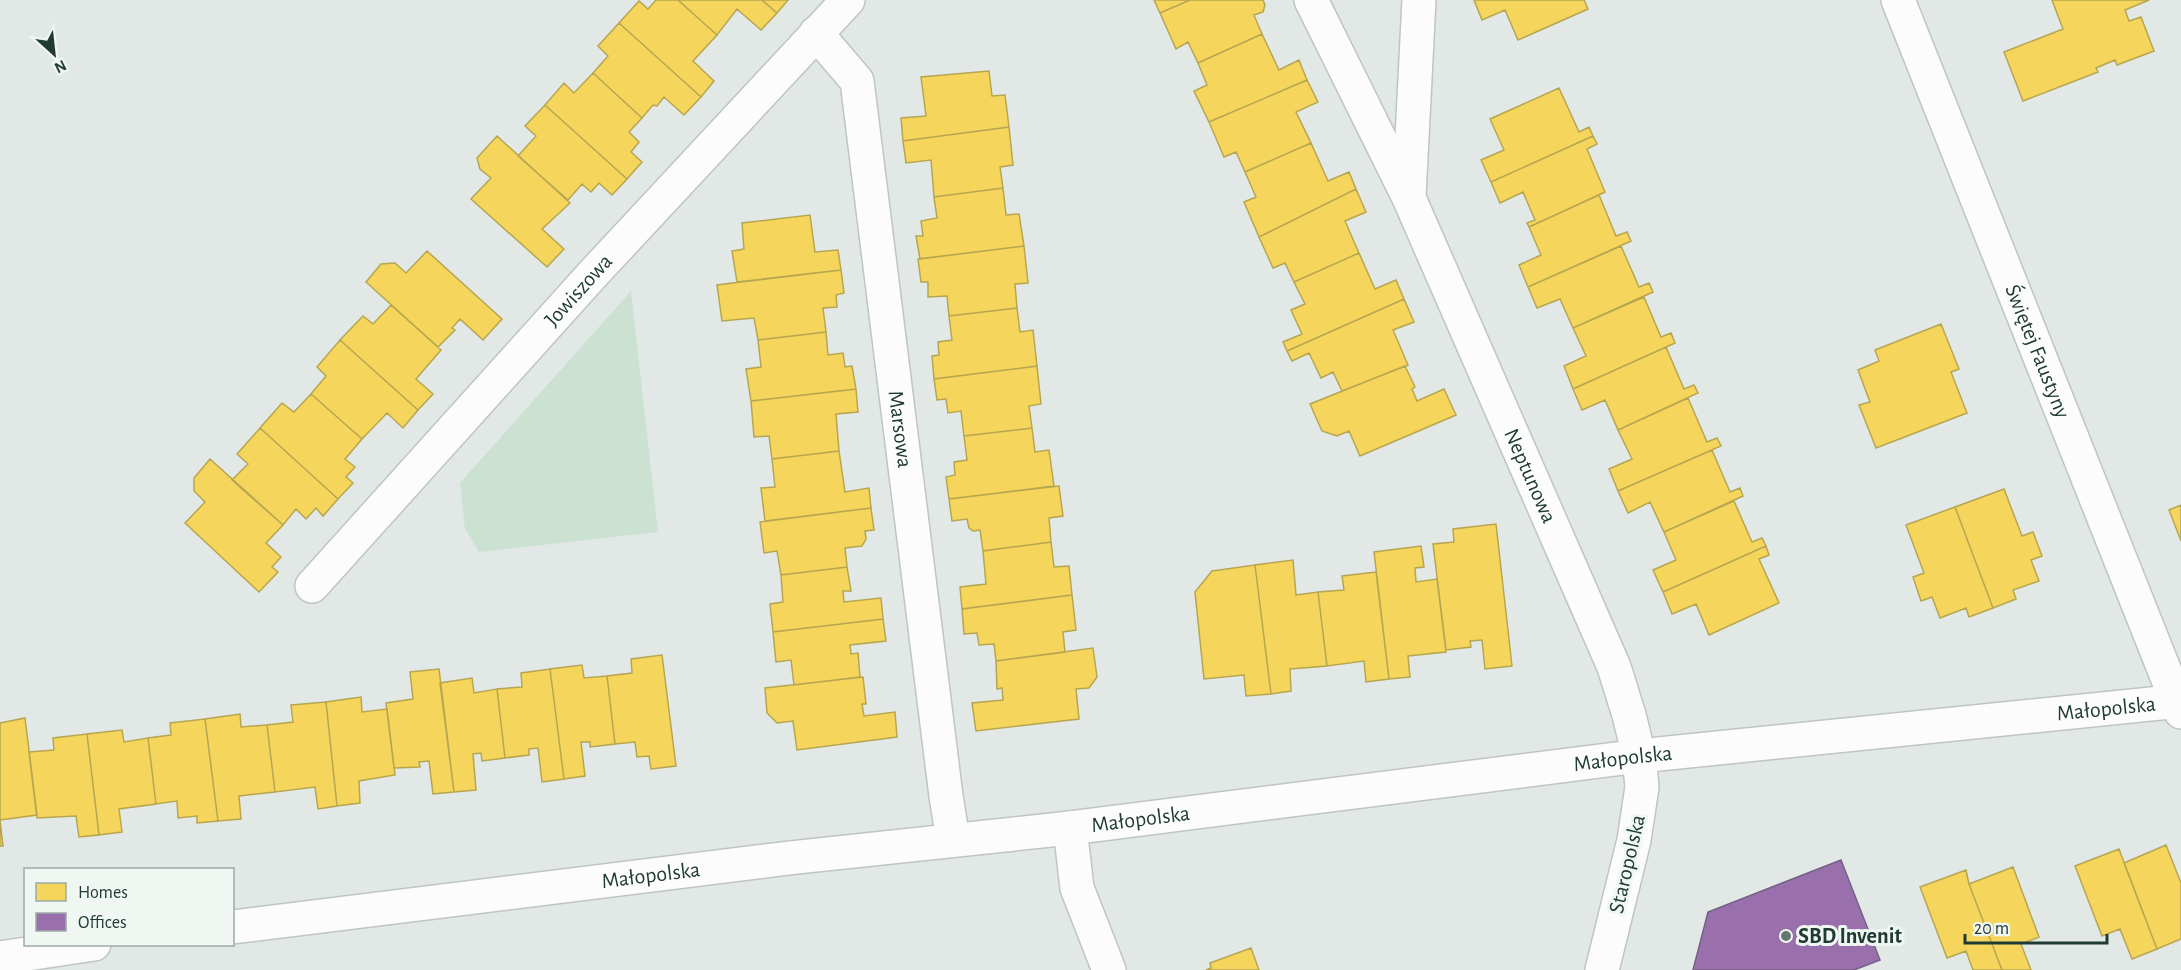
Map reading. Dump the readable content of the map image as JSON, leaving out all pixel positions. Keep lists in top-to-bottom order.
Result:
{
  "streets": {
    "street": [
      "Jowiszowa",
      "Świętej Faustyny",
      "Marsowa",
      "Neptunowa",
      "Małopolska",
      "Staropolska"
    ]
  },
  "crossings": [
    ["Jowiszowa", "Marsowa"],
    ["Świętej Faustyny", "Małopolska"],
    ["Marsowa", "Małopolska"],
    ["Neptunowa", "Małopolska"],
    ["Neptunowa", "Staropolska"],
    ["Małopolska", "Staropolska"]
  ],
  "places": ["SBD Invenit"],
  "legend": ["Homes", "Offices"],
  "scale_bar": "20 m",
  "north": "bottom right"
}
